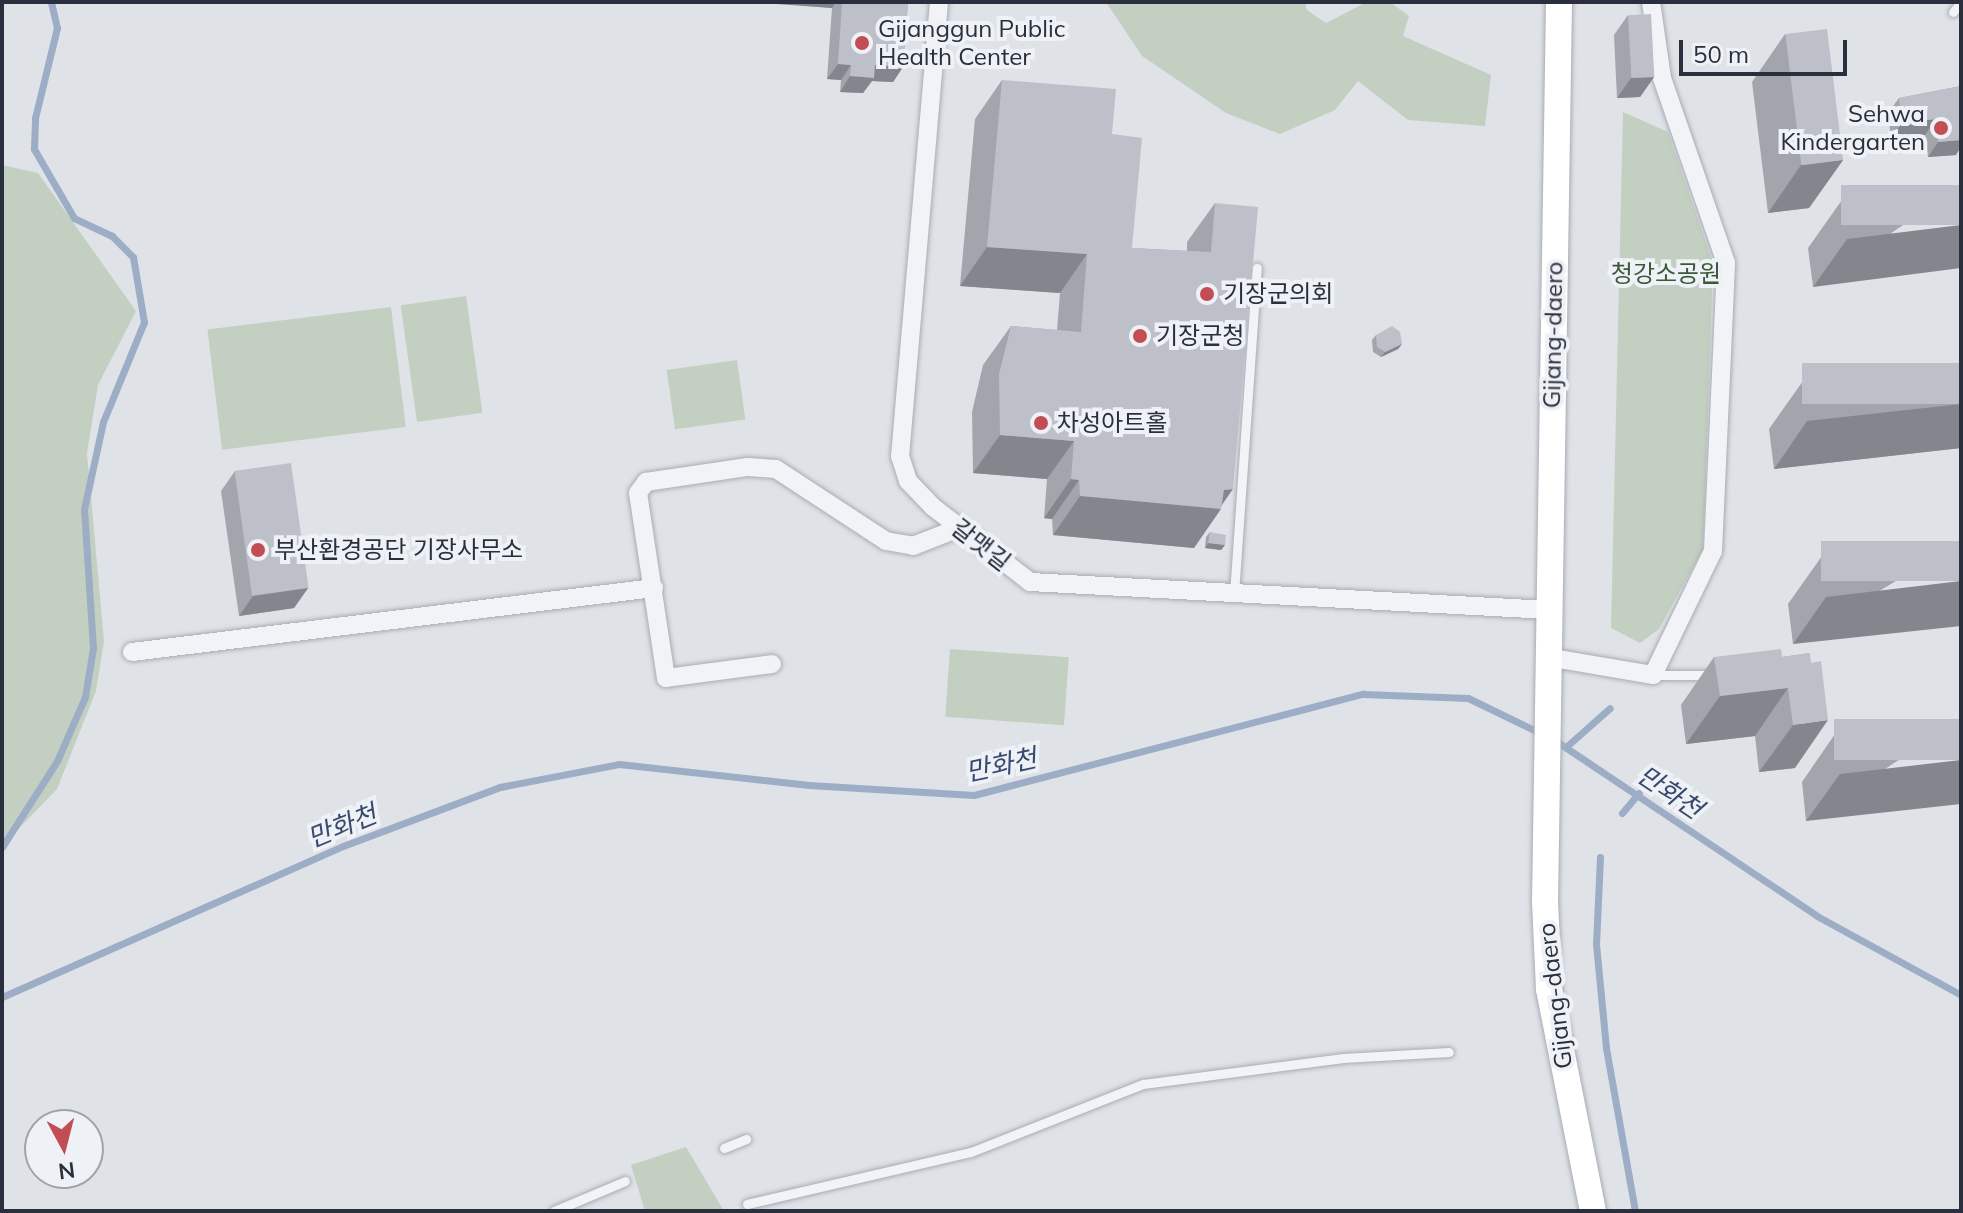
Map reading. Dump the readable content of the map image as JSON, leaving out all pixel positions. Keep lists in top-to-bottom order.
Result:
{
  "streets": {
    "main road": ["Gijang-daero"],
    "street": ["갈맷길"]
  },
  "crossings": [
    ["Gijang-daero", "갈맷길"]
  ],
  "water": ["만화천"],
  "parks": ["청강소공원"],
  "places": [
    "Gijanggun Public Health Center",
    "Sehwa Kindergarten",
    "기장군의회",
    "기장군청",
    "차성아트홀",
    "부산환경공단 기장사무소"
  ],
  "scale_bar": "50 m",
  "north": "bottom"
}
